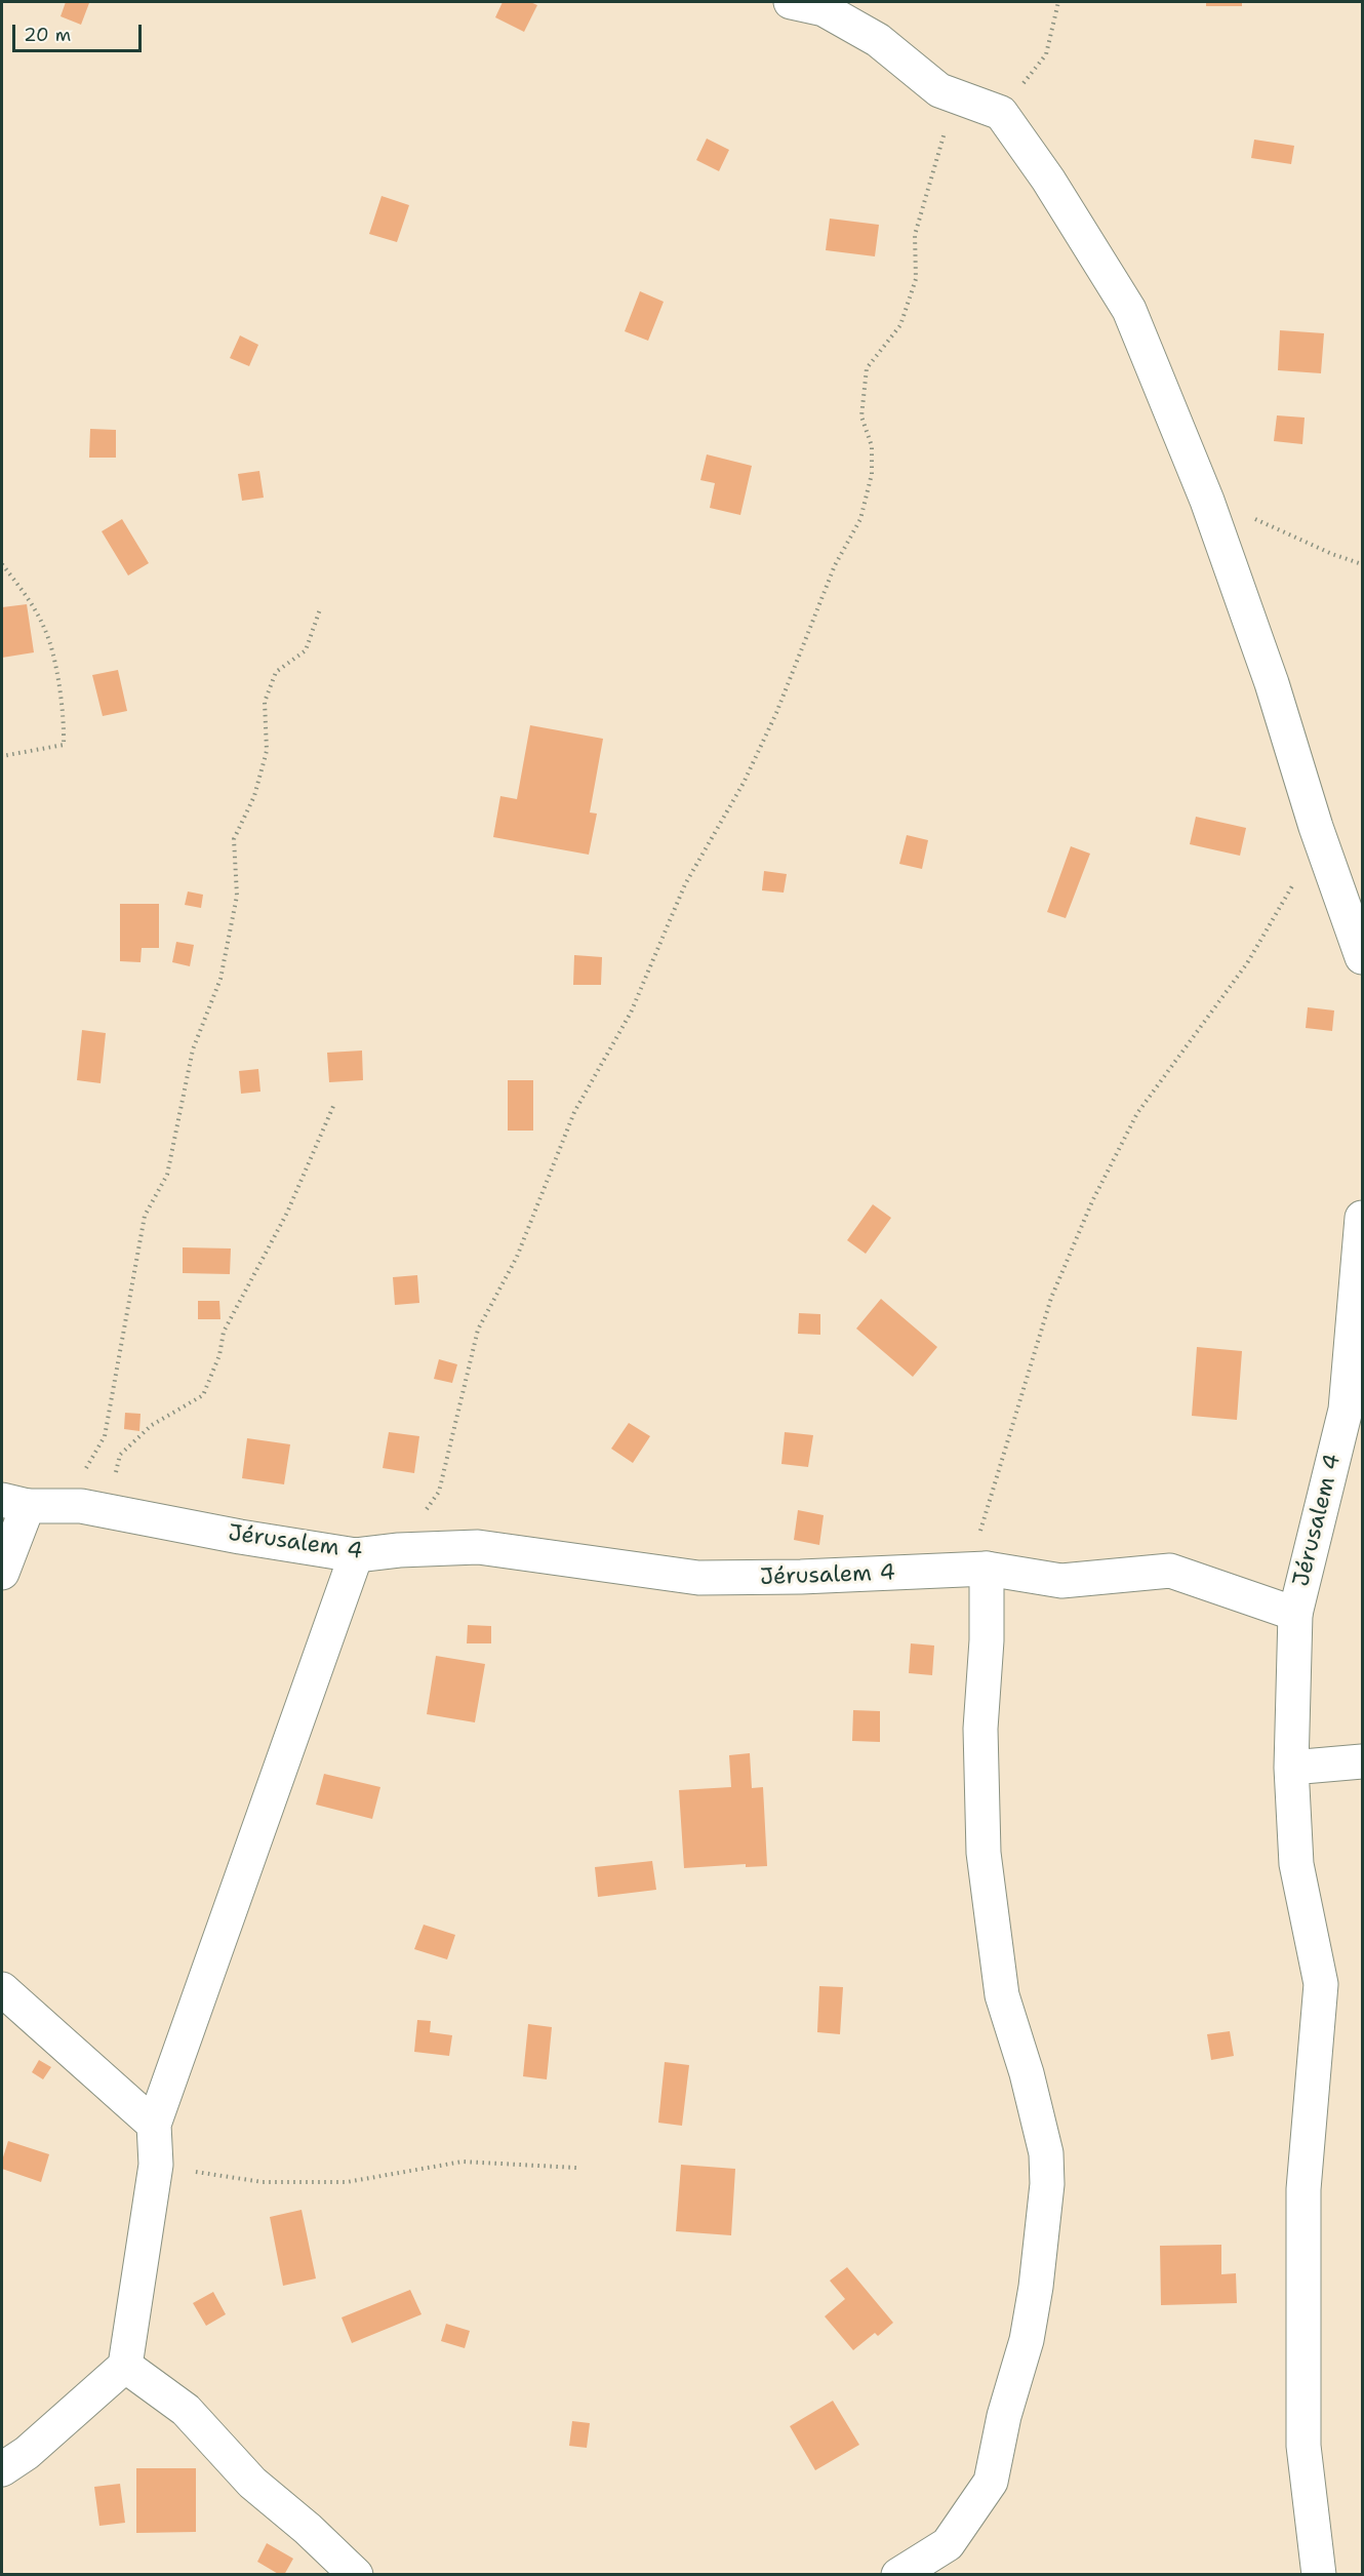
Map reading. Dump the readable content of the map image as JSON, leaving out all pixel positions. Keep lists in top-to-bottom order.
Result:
{
  "streets": {
    "street": ["Jérusalem 4"]
  },
  "scale_bar": "20 m"
}
